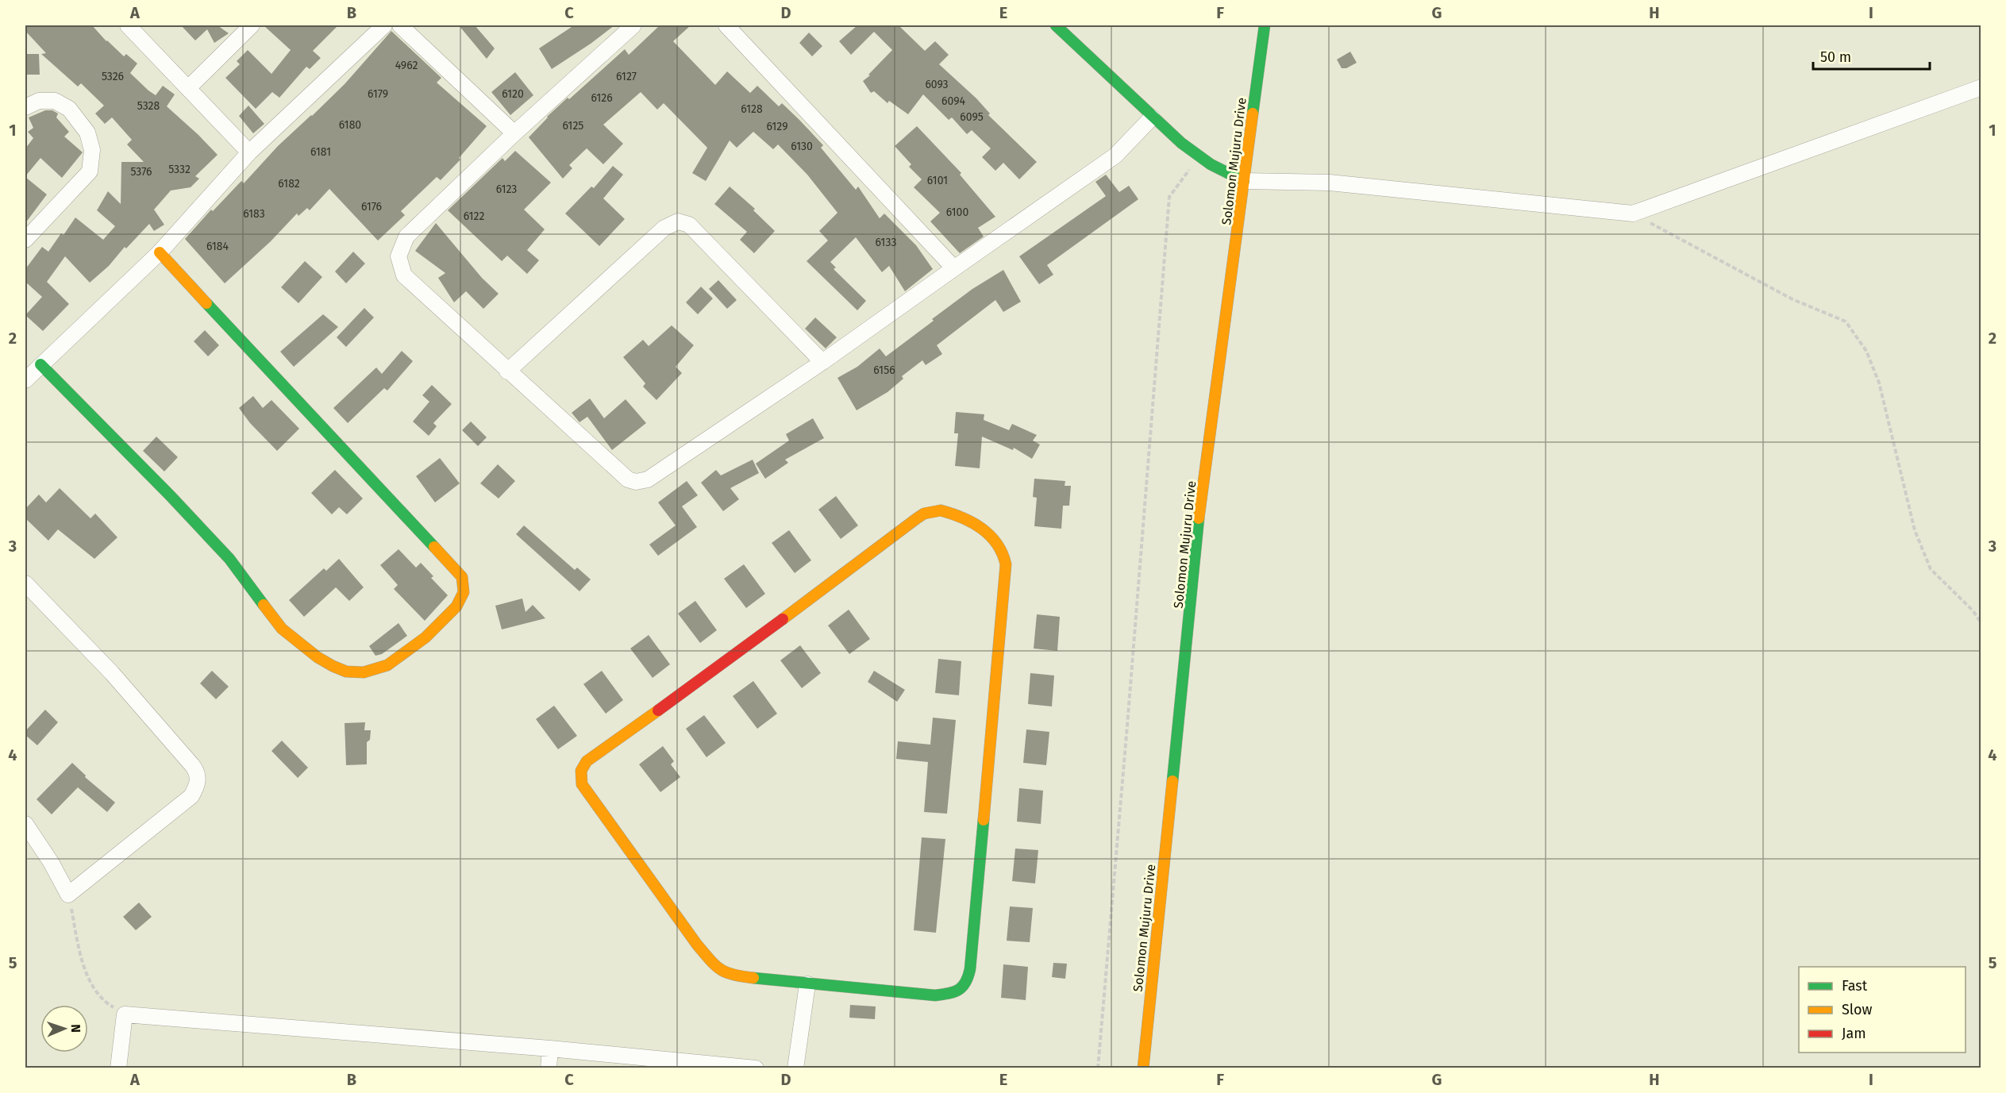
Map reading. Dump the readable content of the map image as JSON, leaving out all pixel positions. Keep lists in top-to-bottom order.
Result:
{
  "streets": {
    "street": ["Solomon Mujuru Drive"]
  },
  "house_numbers": [
    "4962",
    "5326",
    "6127",
    "6093",
    "6179",
    "6120",
    "6126",
    "6094",
    "5328",
    "6128",
    "6095",
    "6180",
    "6125",
    "6129",
    "6130",
    "6181",
    "5332",
    "5376",
    "6101",
    "6182",
    "6123",
    "6176",
    "6100",
    "6183",
    "6122",
    "6133",
    "6184",
    "6156"
  ],
  "legend": ["Fast", "Slow", "Jam"],
  "scale_bar": "50 m",
  "north": "right",
  "grid": {
    "columns": [
      "A",
      "B",
      "C",
      "D",
      "E",
      "F",
      "G",
      "H",
      "I"
    ],
    "rows": [
      "1",
      "2",
      "3",
      "4",
      "5"
    ]
  }
}
